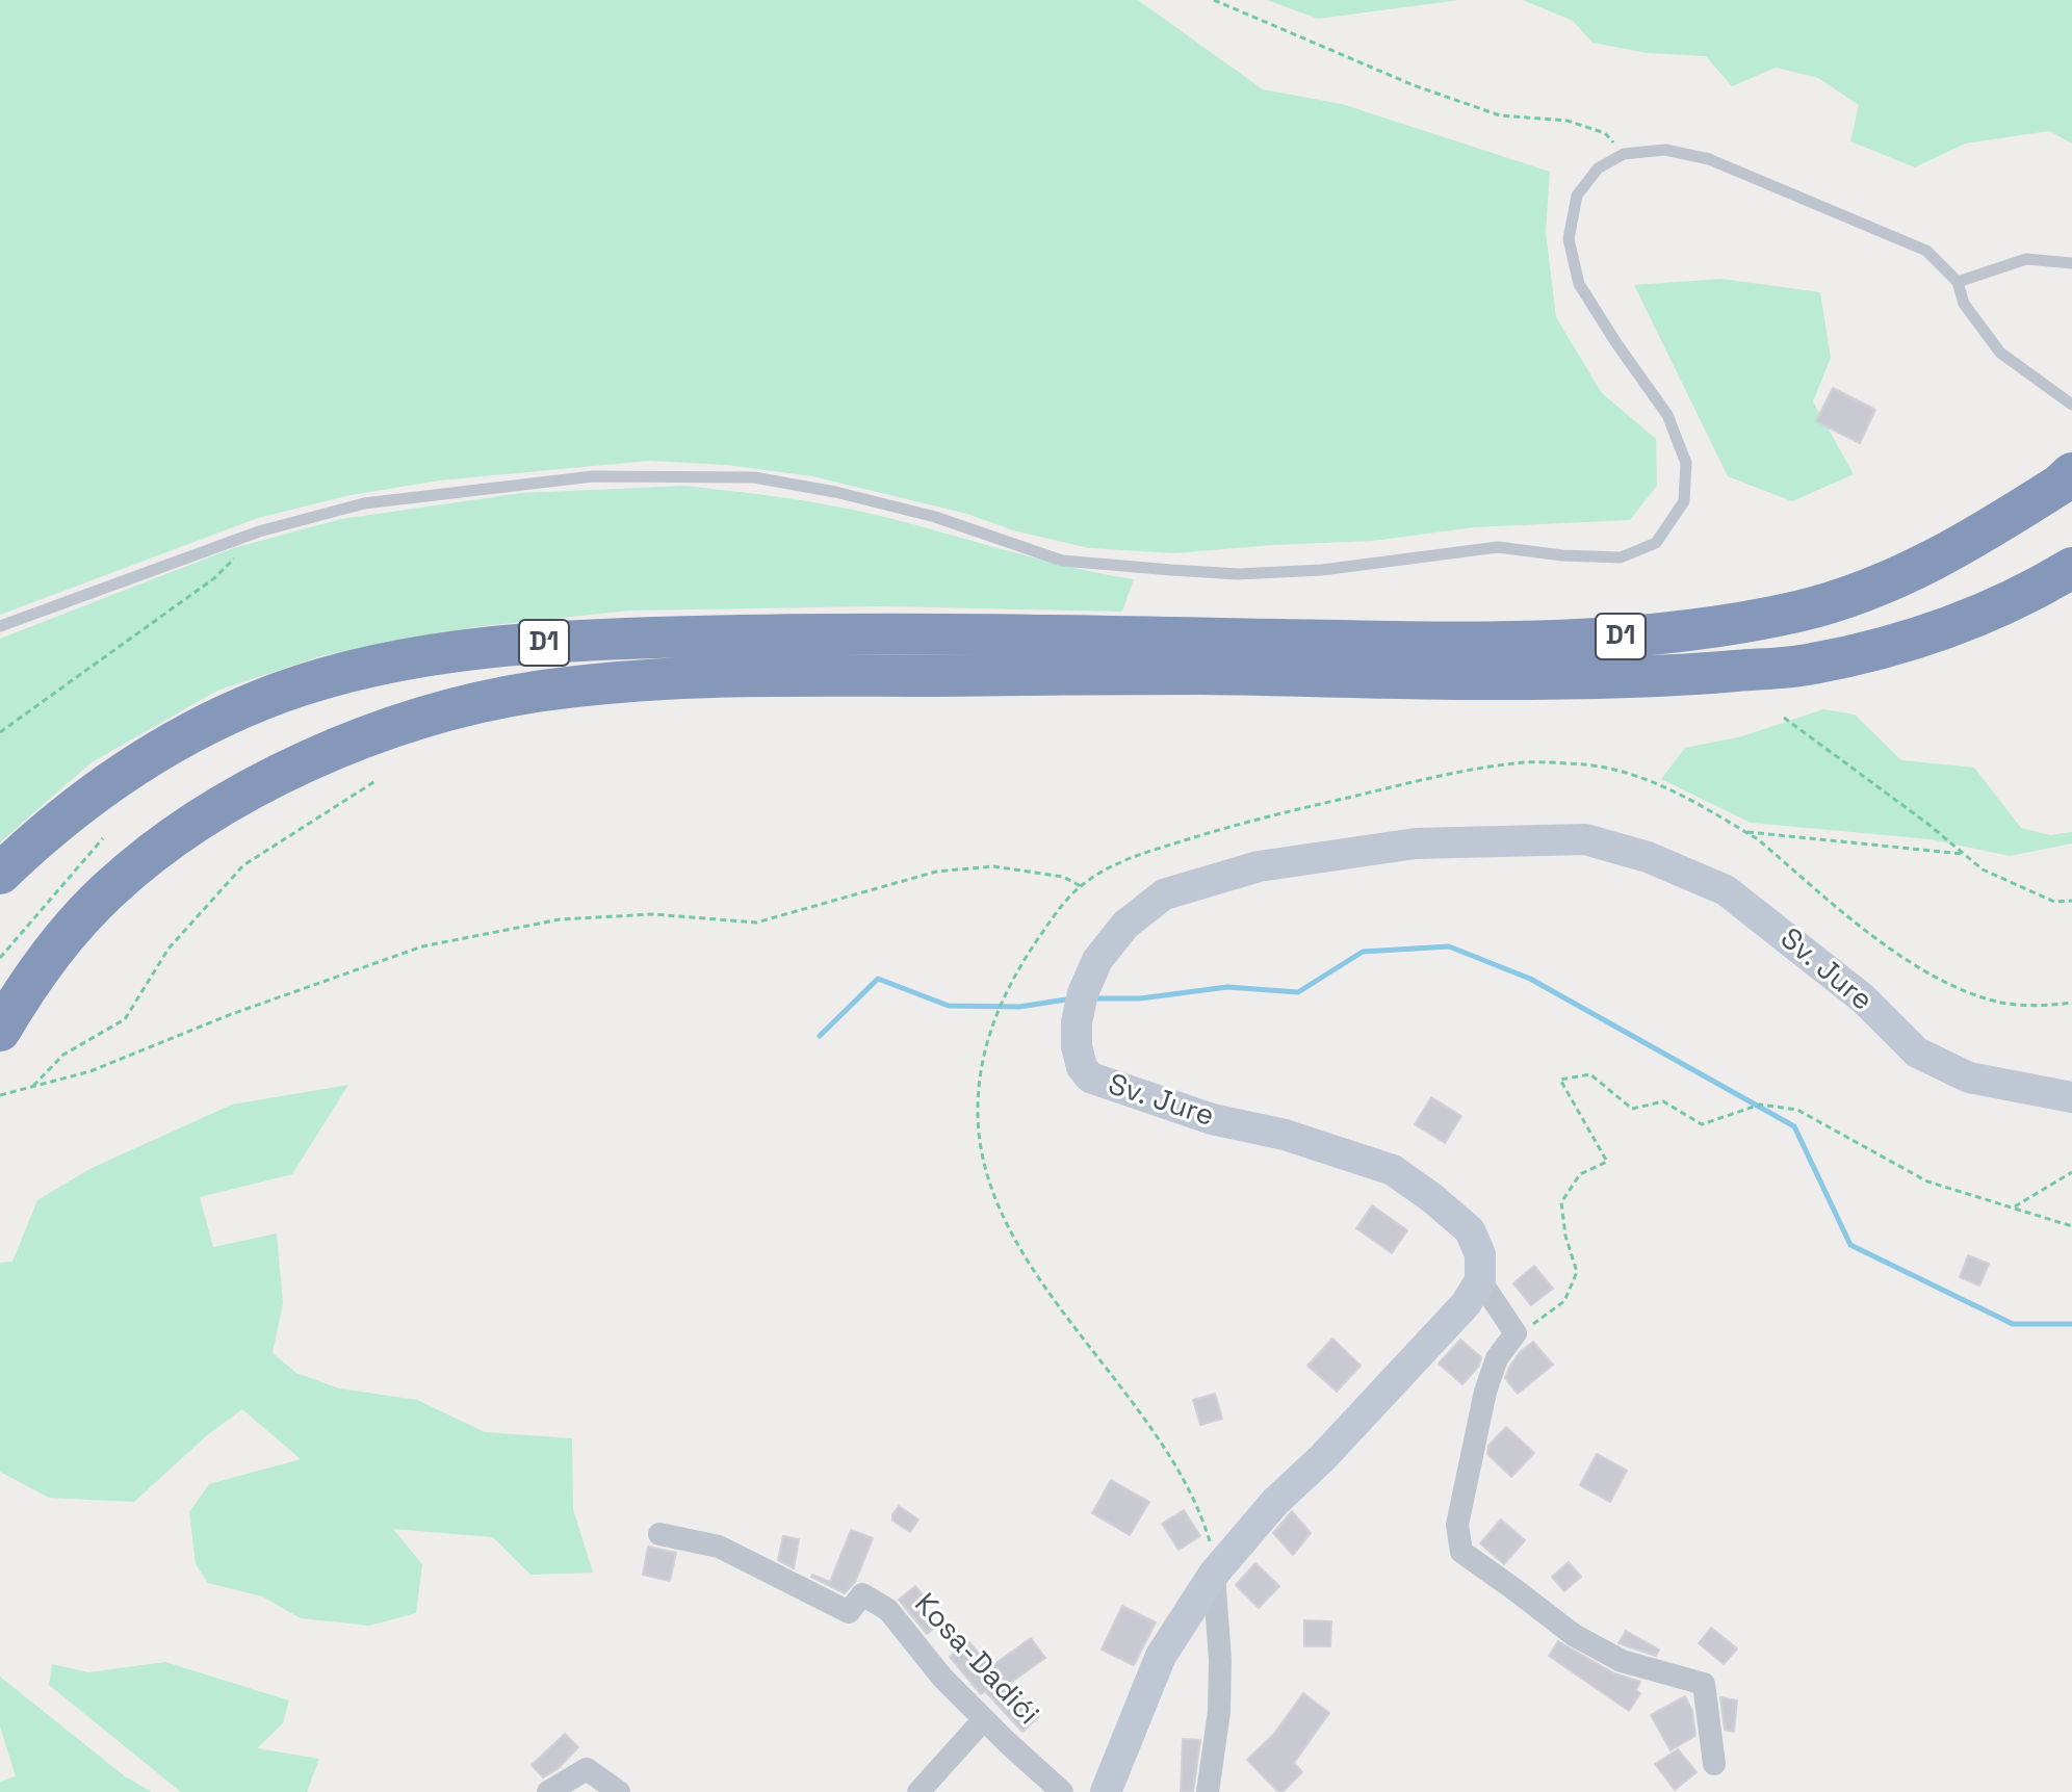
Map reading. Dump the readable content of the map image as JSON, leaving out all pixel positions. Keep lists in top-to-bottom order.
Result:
{
  "streets": {
    "highway": ["D1"],
    "street": ["Sv. Jure", "Kosa-Dadići"]
  }
}
